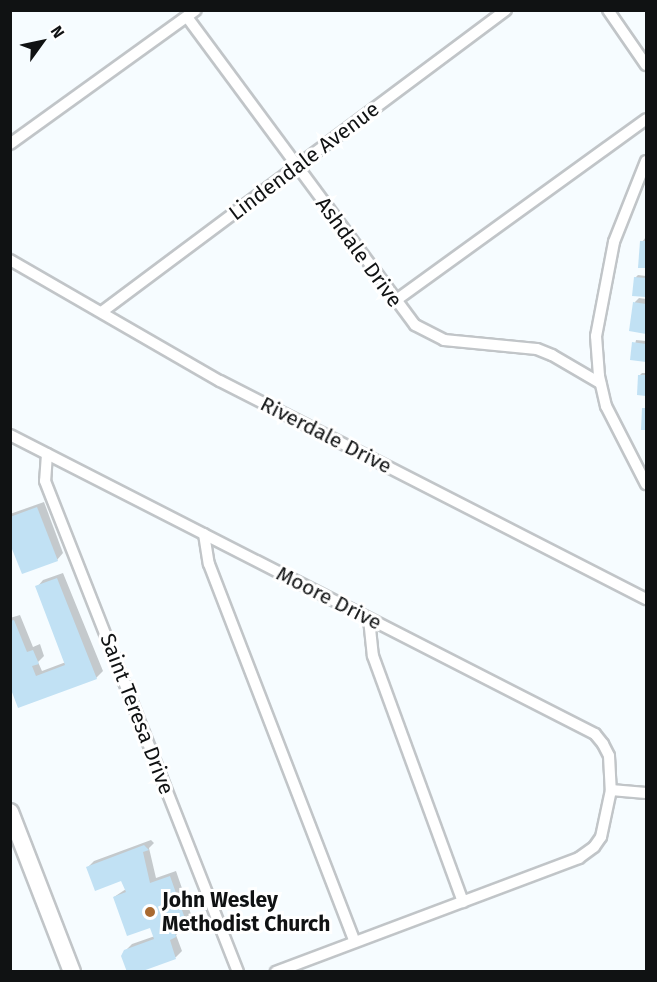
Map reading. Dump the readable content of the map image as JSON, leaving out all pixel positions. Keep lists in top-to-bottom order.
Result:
{
  "streets": {
    "street": [
      "Lindendale Avenue",
      "Ashdale Drive",
      "Riverdale Drive",
      "Moore Drive",
      "Saint Teresa Drive"
    ]
  },
  "crossings": [
    ["Lindendale Avenue", "Ashdale Drive"],
    ["Lindendale Avenue", "Riverdale Drive"],
    ["Moore Drive", "Saint Teresa Drive"]
  ],
  "places": ["John Wesley Methodist Church"],
  "north": "top right"
}
